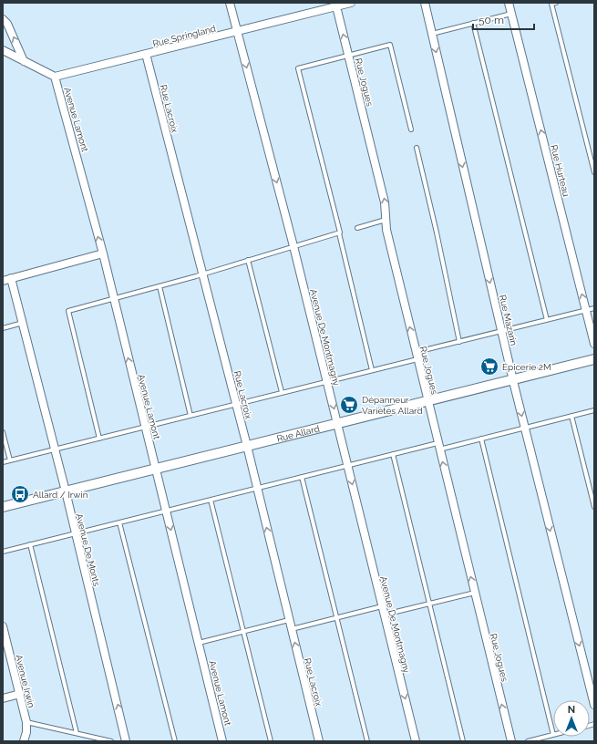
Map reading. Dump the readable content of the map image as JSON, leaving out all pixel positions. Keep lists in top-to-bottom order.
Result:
{
  "streets": {
    "street": [
      "Rue Springland",
      "Rue Jogues",
      "Rue Lacroix",
      "Avenue Lamont",
      "Rue Hurteau",
      "Rue Mazarin",
      "Avenue De Montmagny",
      "Rue Allard",
      "Avenue De Monts",
      "Avenue Irwin"
    ]
  },
  "crossings": [
    ["Rue Springland", "Rue Jogues"],
    ["Rue Springland", "Rue Lacroix"],
    ["Rue Springland", "Avenue Lamont"],
    ["Rue Springland", "Avenue De Montmagny"],
    ["Rue Jogues", "Rue Allard"],
    ["Rue Lacroix", "Rue Allard"],
    ["Avenue Lamont", "Rue Allard"],
    ["Rue Mazarin", "Rue Allard"],
    ["Avenue De Montmagny", "Rue Allard"],
    ["Rue Allard", "Avenue De Monts"]
  ],
  "one_way": [
    "Rue Jogues",
    "Rue Lacroix",
    "Rue Hurteau",
    "Rue Mazarin",
    "Avenue De Montmagny",
    "Avenue De Monts"
  ],
  "places": {
    "supermarket": ["Épicerie 2M", "Dépanneur Variétés Allard"],
    "bus stop": ["Allard / Irwin"]
  },
  "scale_bar": "50 m",
  "north": "top"
}
